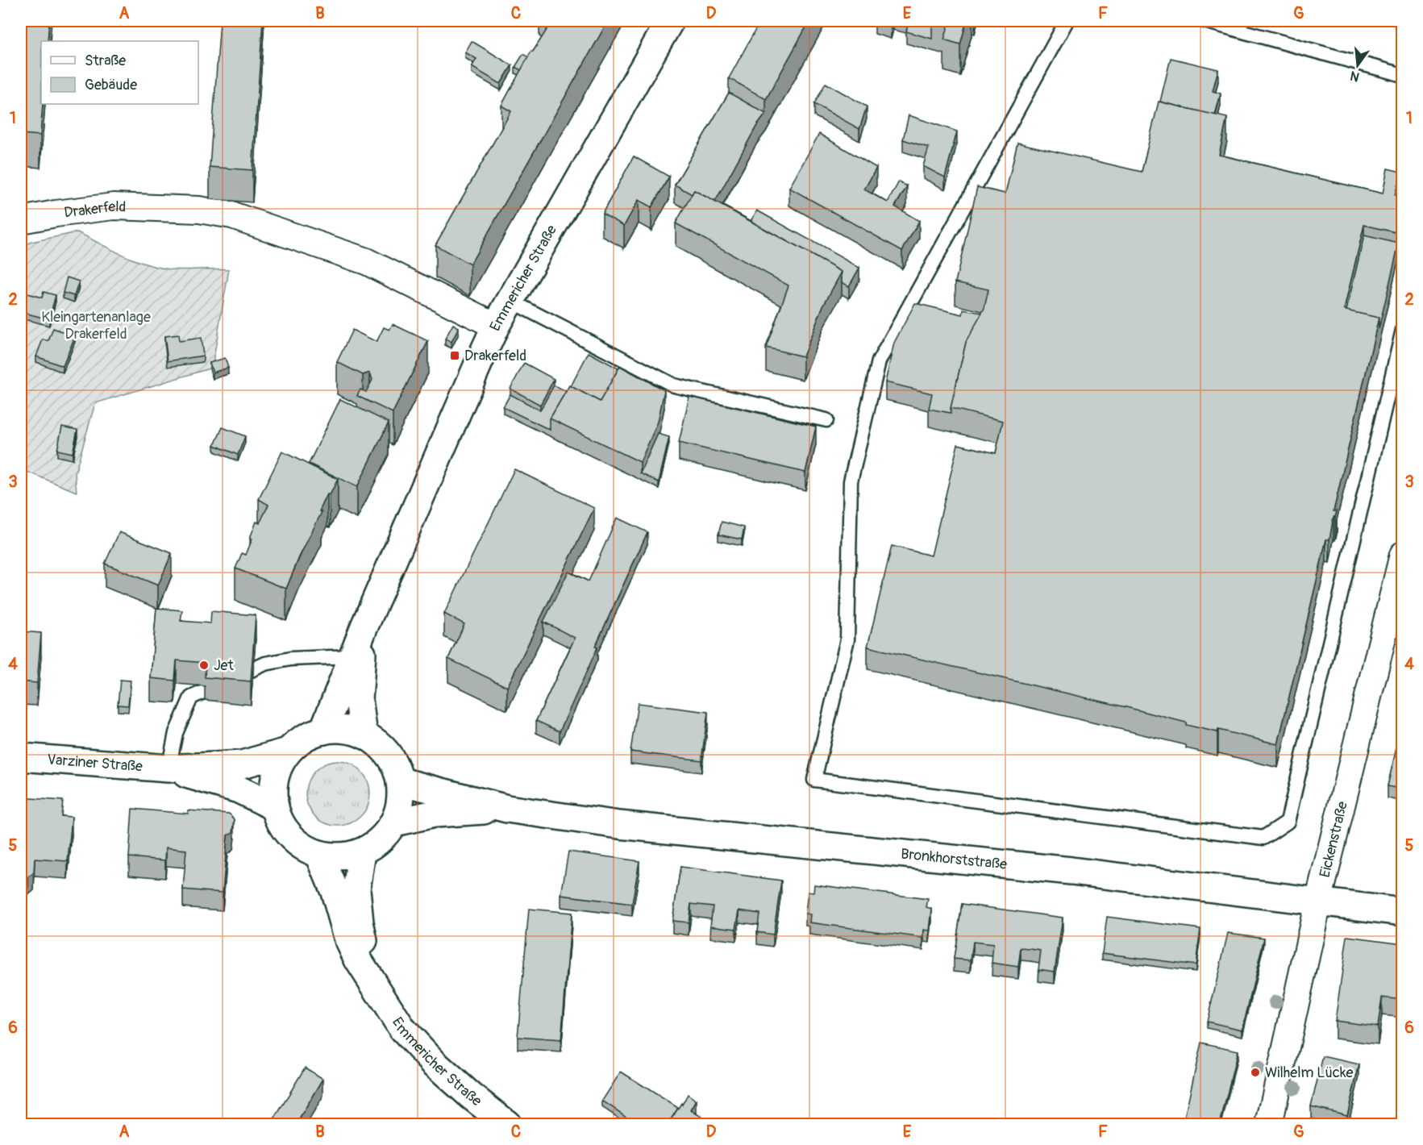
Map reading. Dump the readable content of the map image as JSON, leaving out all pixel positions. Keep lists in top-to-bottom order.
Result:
{
  "streets": {
    "main road": ["Emmericher Straße", "Varziner Straße", "Bronkhorststraße"],
    "street": ["Drakerfeld", "Eickenstraße"]
  },
  "crossings": [
    ["Drakerfeld", "Emmericher Straße"],
    ["Emmericher Straße", "Varziner Straße"],
    ["Emmericher Straße", "Bronkhorststraße"],
    ["Varziner Straße", "Bronkhorststraße"],
    ["Eickenstraße", "Bronkhorststraße"]
  ],
  "parks": ["Kleingartenanlage Drakerfeld"],
  "places": {
    "transit": ["Drakerfeld"],
    "other": ["Jet", "Wilhelm Lücke"]
  },
  "legend": ["Straße", "Gebäude"],
  "north": "bottom",
  "grid": {
    "columns": [
      "A",
      "B",
      "C",
      "D",
      "E",
      "F",
      "G"
    ],
    "rows": [
      "1",
      "2",
      "3",
      "4",
      "5",
      "6"
    ]
  }
}
